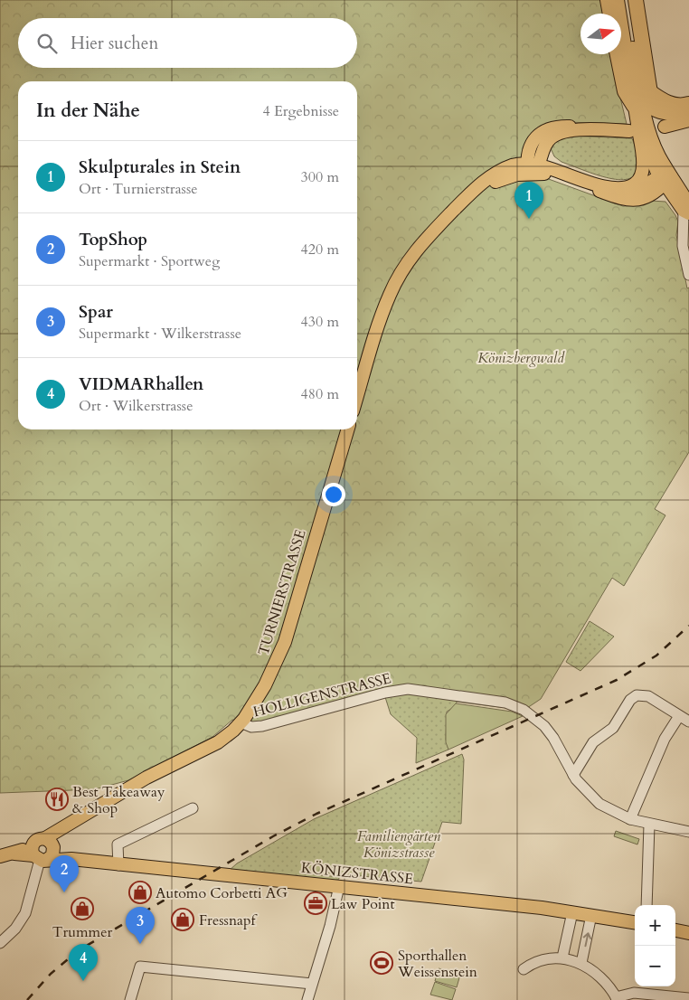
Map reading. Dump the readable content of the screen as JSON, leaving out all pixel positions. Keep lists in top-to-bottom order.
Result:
{
  "streets": {
    "main road": ["TURNIERSTRASSE", "KÖNIZSTRASSE"],
    "street": ["HOLLIGENSTRASSE"]
  },
  "crossings": [
    ["TURNIERSTRASSE", "HOLLIGENSTRASSE"],
    ["TURNIERSTRASSE", "KÖNIZSTRASSE"]
  ],
  "parks": ["Könizbergwald", "Familiengärten Könizstrasse"],
  "places": {
    "restaurant": ["Best Takeaway & Shop"],
    "shop": ["Automo Corbetti AG", "Trummer", "Fressnapf"],
    "office": ["Law Point"],
    "sports": ["Sporthallen Weissenstein"]
  },
  "north": "right",
  "page": {
    "search": "Hier suchen",
    "heading": ["In der Nähe", "4 Ergebnisse"],
    "list": [
      {
        "mark": "1",
        "name": "Skulpturales in Stein",
        "note": "Ort · Turnierstrasse",
        "value": "300 m"
      },
      {
        "mark": "2",
        "name": "TopShop",
        "note": "Supermarkt · Sportweg",
        "value": "420 m"
      },
      {
        "mark": "3",
        "name": "Spar",
        "note": "Supermarkt · Wilkerstrasse",
        "value": "430 m"
      },
      {
        "mark": "4",
        "name": "VIDMARhallen",
        "note": "Ort · Wilkerstrasse",
        "value": "480 m"
      }
    ],
    "pins": [
      "1",
      "2",
      "3",
      "4"
    ],
    "map_buttons": ["+", "−"]
  }
}
